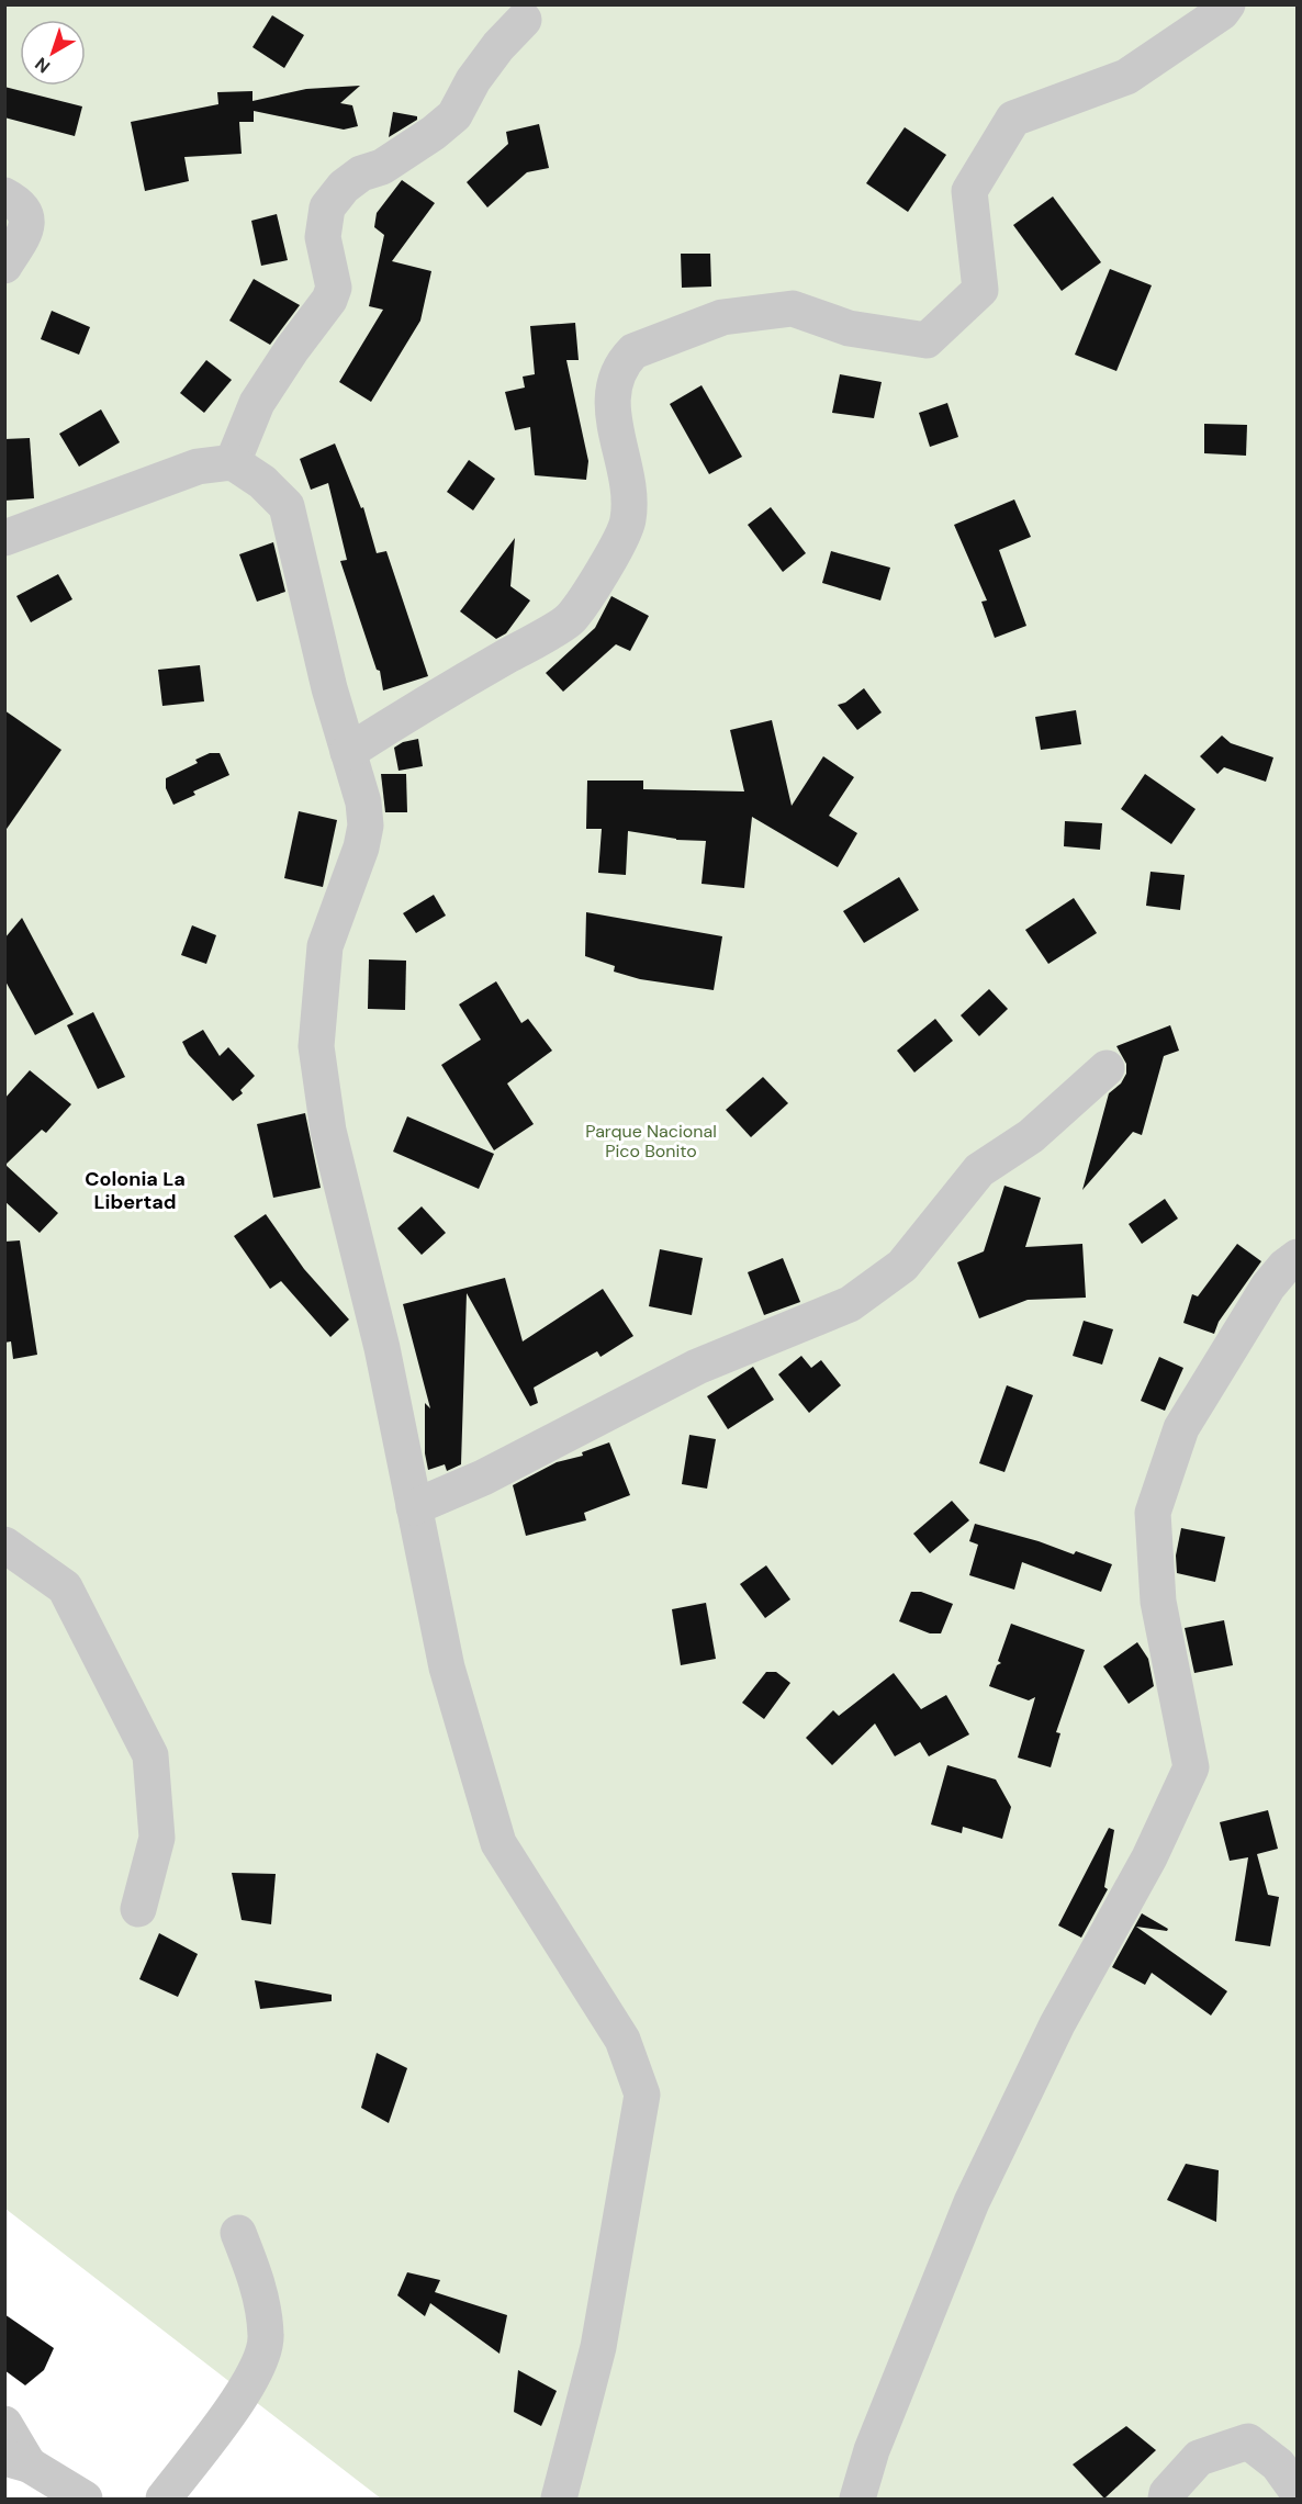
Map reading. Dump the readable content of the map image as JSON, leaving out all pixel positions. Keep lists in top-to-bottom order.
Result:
{
  "districts": ["Colonia La Libertad"],
  "parks": ["Parque Nacional Pico Bonito"],
  "north": "bottom left"
}
